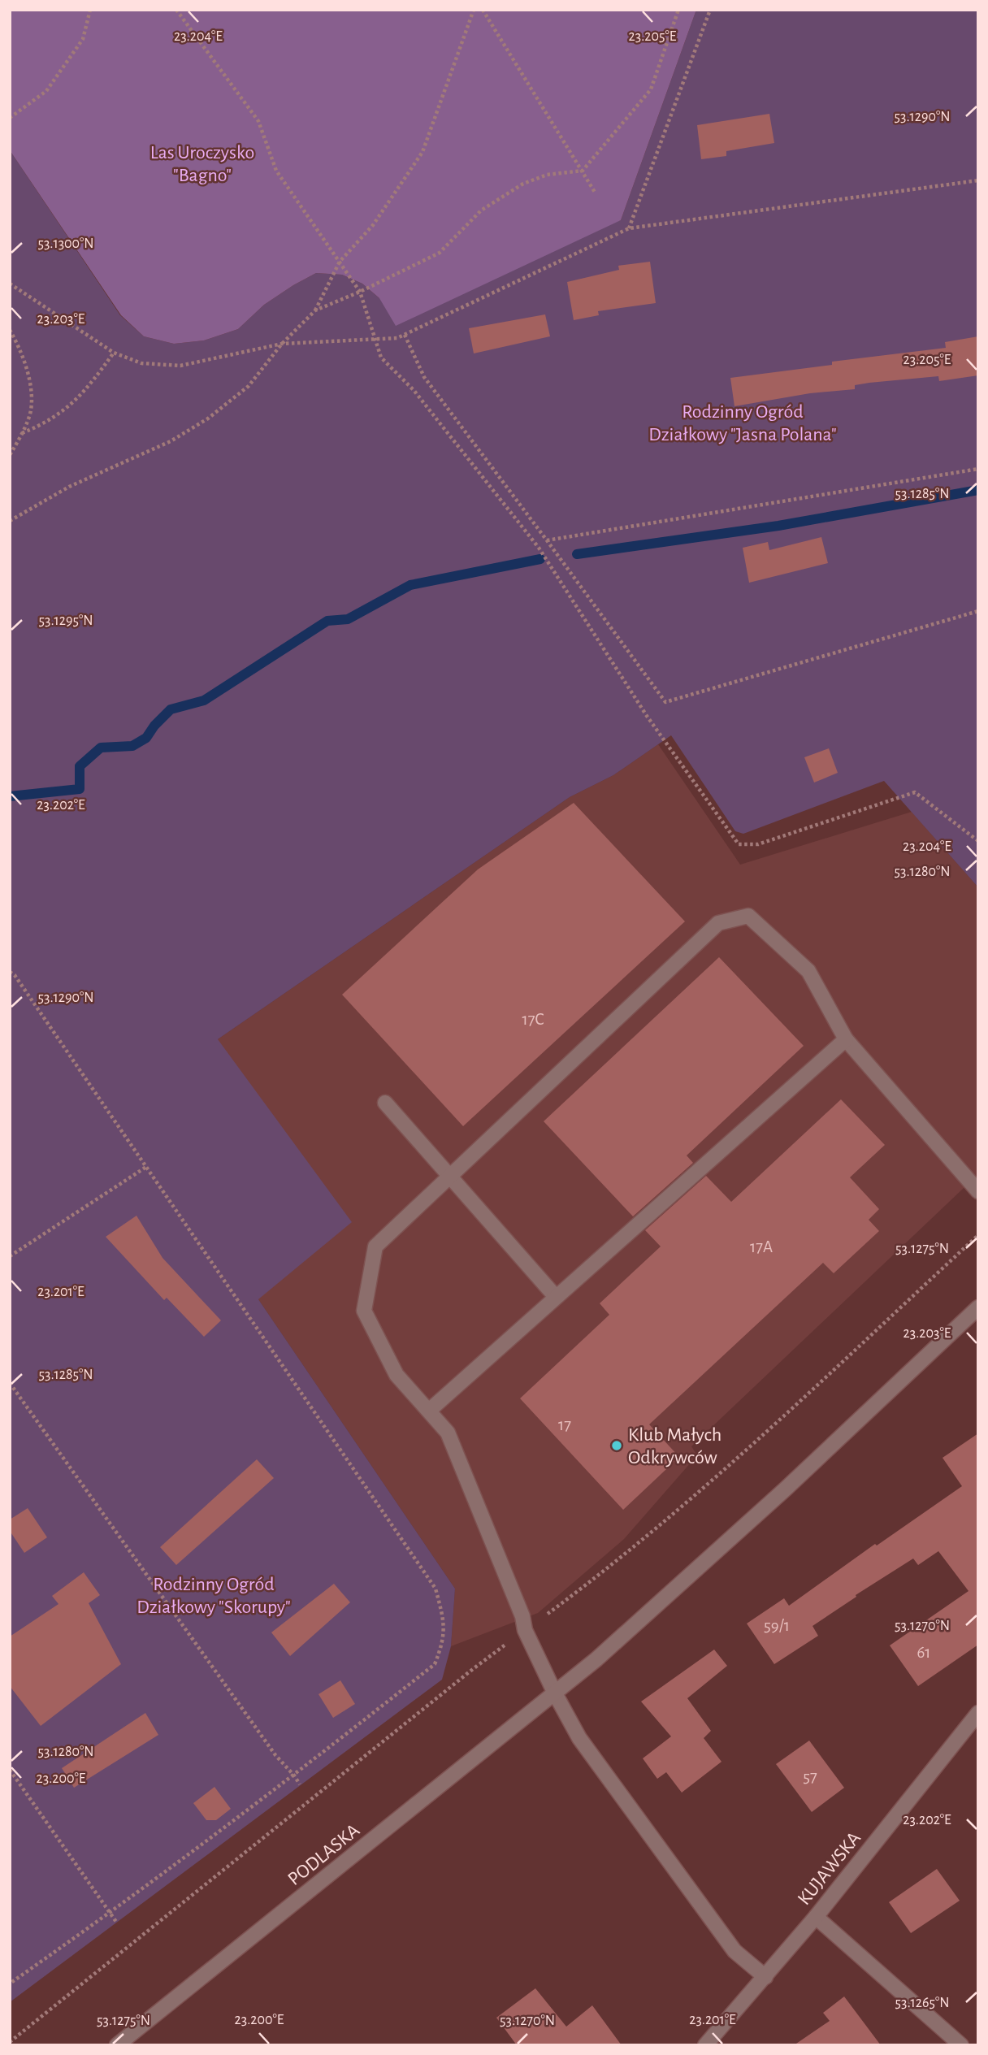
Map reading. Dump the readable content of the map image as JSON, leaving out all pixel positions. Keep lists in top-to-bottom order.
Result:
{
  "streets": {
    "street": ["PODLASKA", "KUJAWSKA"]
  },
  "parks": ["Las Uroczysko \"Bagno\"", "Rodzinny Ogród Działkowy \"Jasna Polana\"", "Rodzinny Ogród Działkowy \"Skorupy\""],
  "places": ["Klub Małych Odkrywców"],
  "house_numbers": [
    "17C",
    "17A",
    "17",
    "59/1",
    "61",
    "57"
  ],
  "coordinates": [
    "23.205°E",
    "23.204°E",
    "53.1290°N",
    "53.1300°N",
    "23.203°E",
    "53.1285°N",
    "53.1295°N",
    "23.202°E",
    "53.1280°N",
    "53.1275°N",
    "23.201°E",
    "53.1270°N",
    "23.200°E",
    "53.1265°N"
  ]
}
